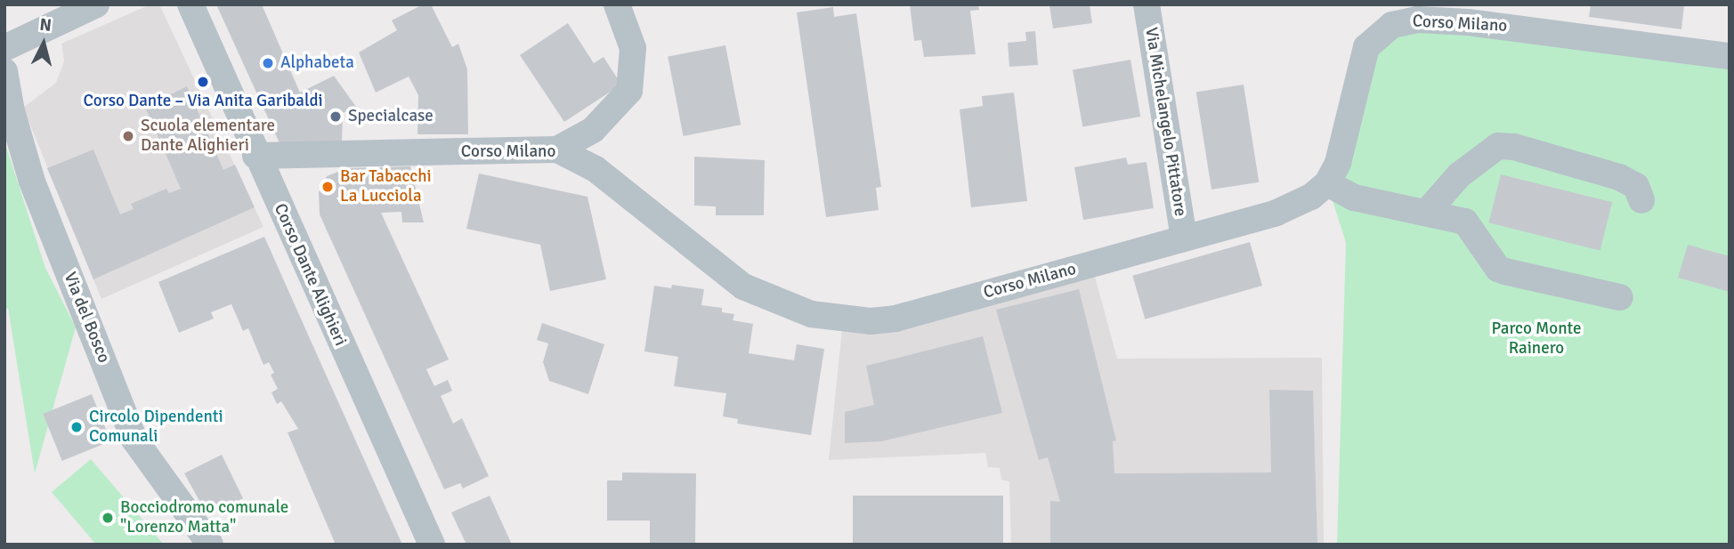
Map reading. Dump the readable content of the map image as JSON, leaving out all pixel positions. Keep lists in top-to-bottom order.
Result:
{
  "streets": {
    "street": [
      "Corso Milano",
      "Via Michelangelo Pittatore",
      "Corso Dante Alighieri",
      "Via del Bosco"
    ]
  },
  "crossings": [
    ["Corso Milano", "Via Michelangelo Pittatore"],
    ["Corso Milano", "Corso Dante Alighieri"]
  ],
  "parks": ["Parco Monte Rainero"],
  "places": [
    "Alphabeta",
    "Corso Dante – Via Anita Garibaldi",
    "Specialcase",
    "Scuola elementare Dante Alighieri",
    "Bar Tabacchi La Lucciola",
    "Circolo Dipendenti Comunali",
    "Bocciodromo comunale \"Lorenzo Matta\""
  ],
  "north": "top"
}
